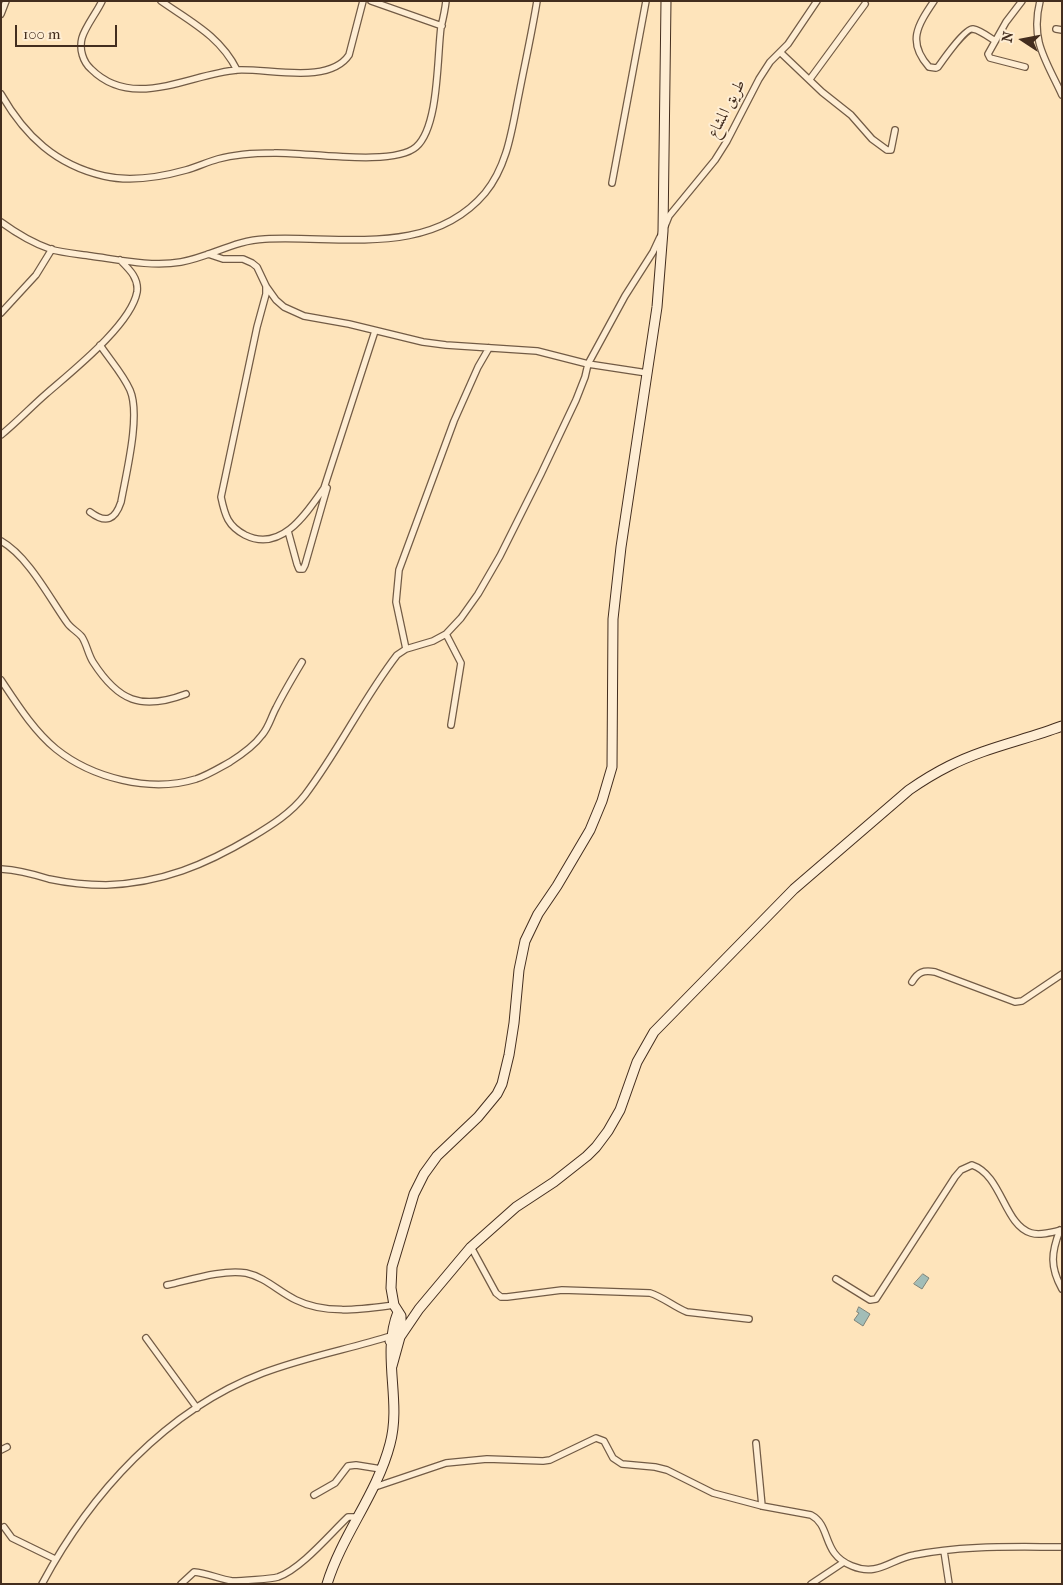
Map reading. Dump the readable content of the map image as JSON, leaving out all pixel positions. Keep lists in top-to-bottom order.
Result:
{
  "streets": {
    "street": ["طريق المشاع"]
  },
  "scale_bar": "100 m",
  "north": "left"
}
